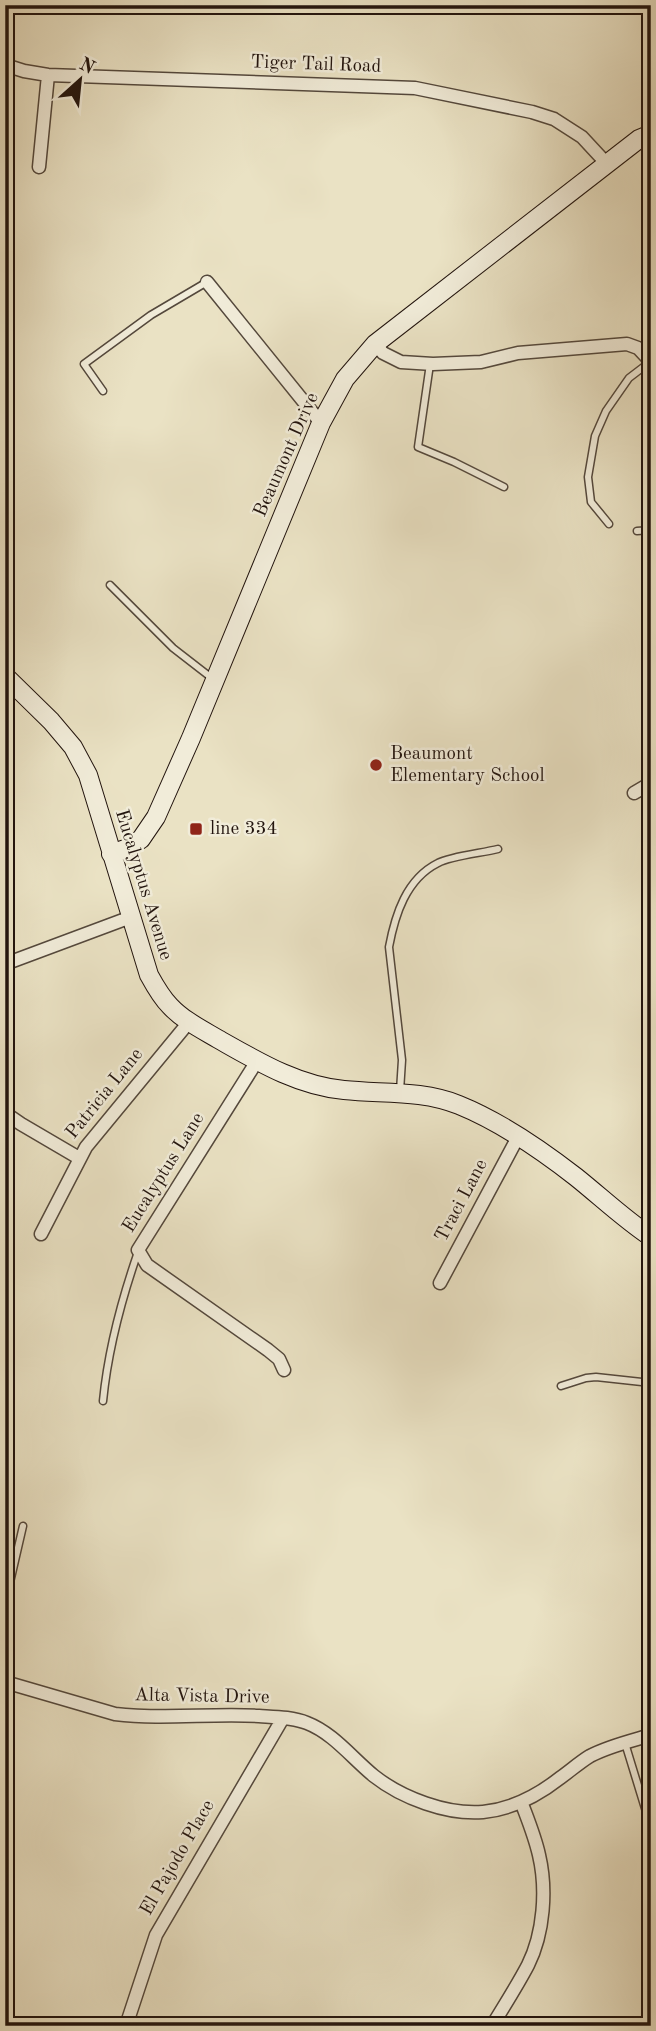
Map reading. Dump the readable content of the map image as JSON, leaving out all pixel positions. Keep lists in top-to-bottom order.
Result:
{
  "streets": {
    "street": [
      "Tiger Tail Road",
      "Beaumont Drive",
      "Eucalyptus Avenue",
      "Patricia Lane",
      "Eucalyptus Lane",
      "Traci Lane",
      "Alta Vista Drive",
      "El Pajodo Place"
    ]
  },
  "crossings": [
    ["Tiger Tail Road", "Beaumont Drive"],
    ["Beaumont Drive", "Eucalyptus Avenue"],
    ["Eucalyptus Avenue", "Patricia Lane"],
    ["Eucalyptus Avenue", "Eucalyptus Lane"],
    ["Eucalyptus Avenue", "Traci Lane"],
    ["Alta Vista Drive", "El Pajodo Place"]
  ],
  "places": {
    "other": ["Beaumont Elementary School"],
    "transit": ["line 334"]
  },
  "north": "top right"
}
